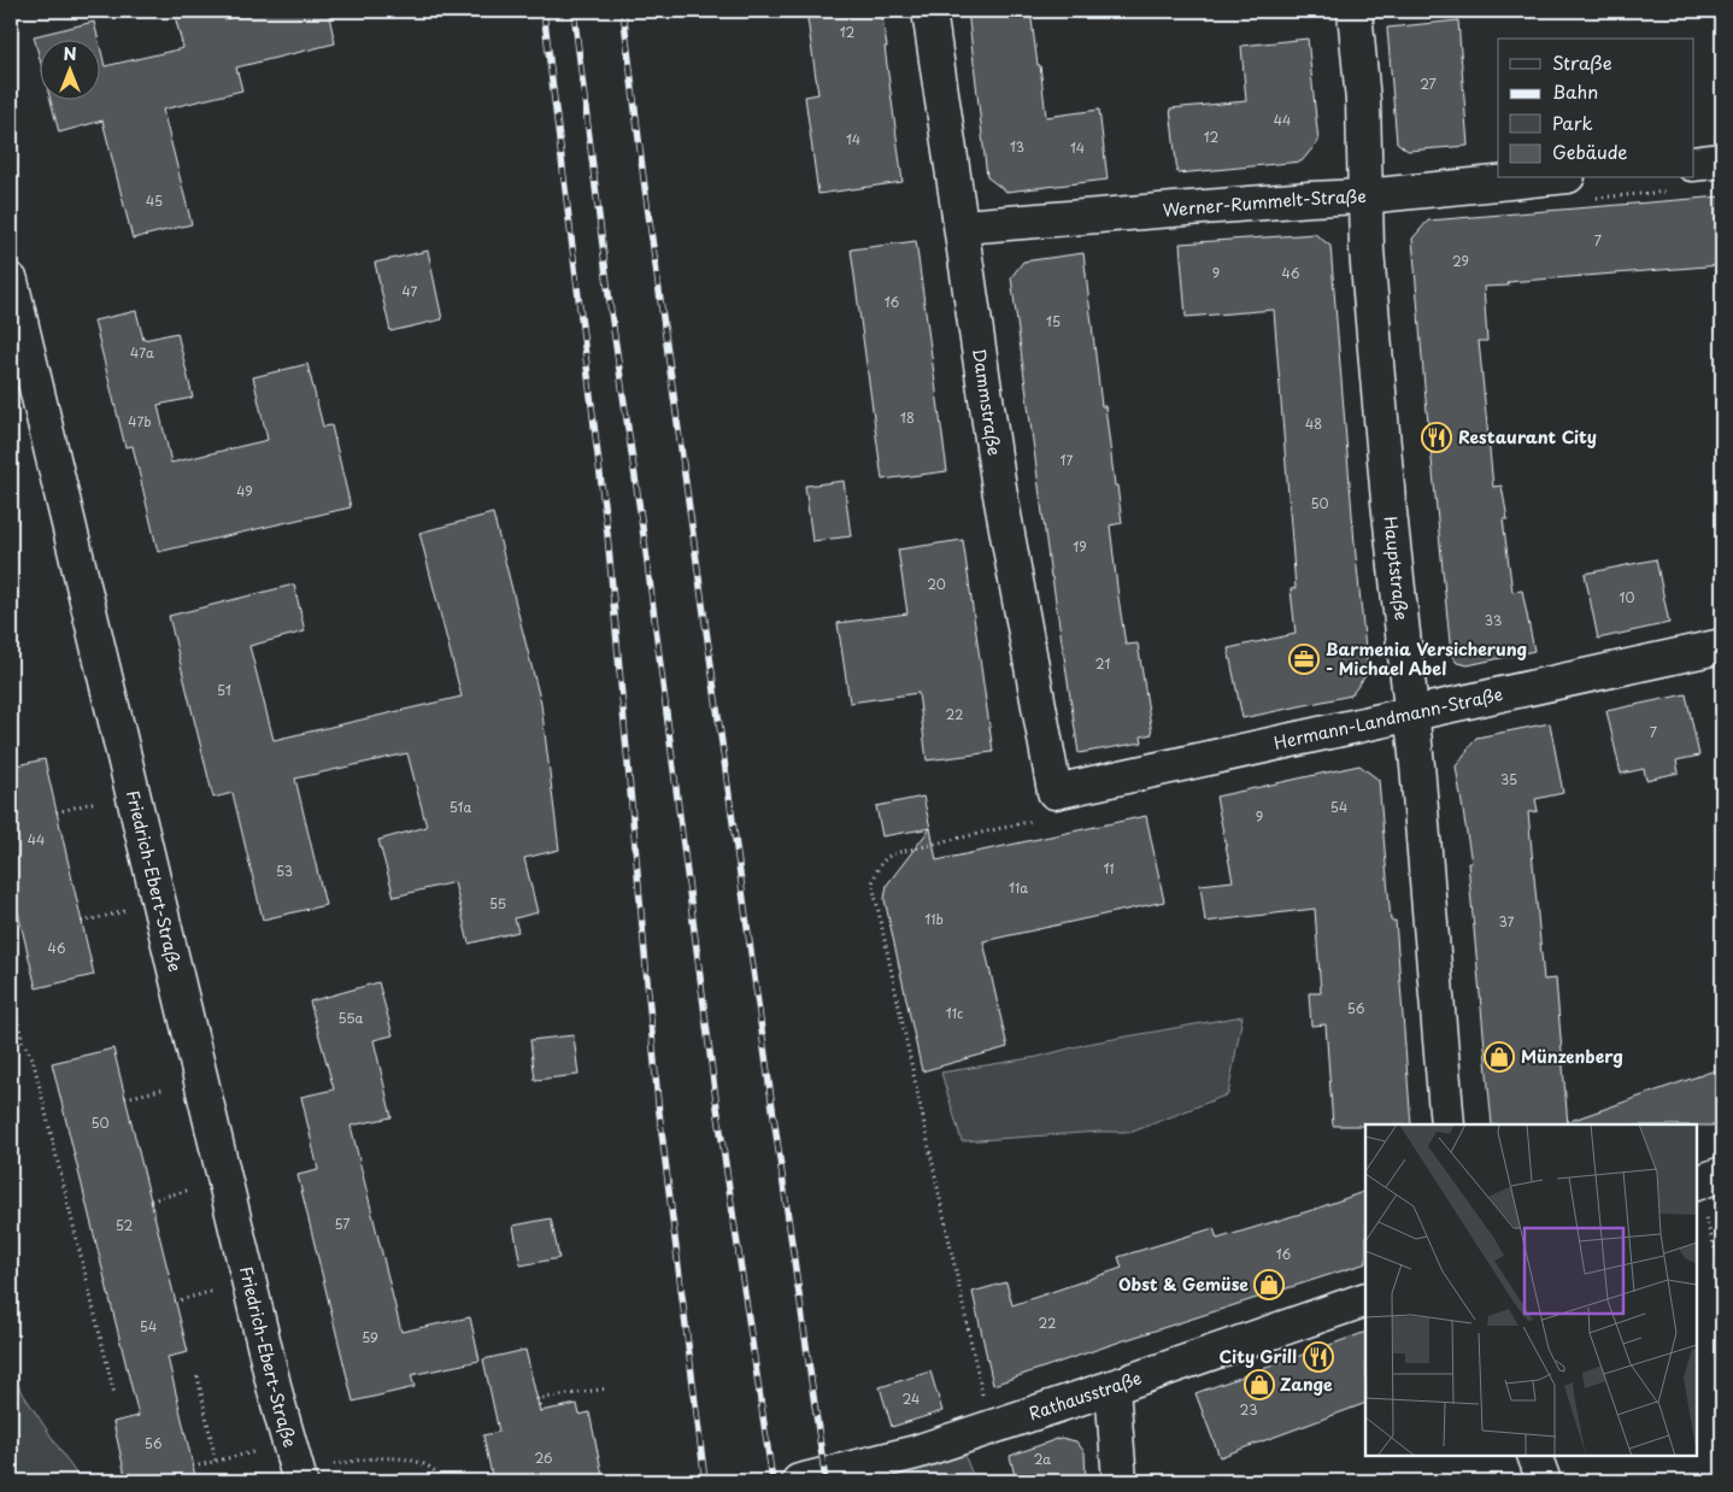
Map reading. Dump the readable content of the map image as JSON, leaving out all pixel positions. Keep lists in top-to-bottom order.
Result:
{
  "streets": {
    "street": [
      "Werner-Rummelt-Straße",
      "Dammstraße",
      "Hauptstraße",
      "Hermann-Landmann-Straße",
      "Friedrich-Ebert-Straße",
      "Rathausstraße"
    ]
  },
  "crossings": [
    ["Werner-Rummelt-Straße", "Dammstraße"],
    ["Werner-Rummelt-Straße", "Hauptstraße"],
    ["Dammstraße", "Hermann-Landmann-Straße"],
    ["Hauptstraße", "Hermann-Landmann-Straße"]
  ],
  "places": {
    "restaurant": ["Restaurant City", "City Grill"],
    "office": ["Barmenia Versicherung - Michael Abel"],
    "shop": ["Münzenberg", "Obst & Gemüse", "Zange"]
  },
  "house_numbers": [
    "12",
    "27",
    "44",
    "12",
    "14",
    "13",
    "14",
    "45",
    "7",
    "29",
    "9",
    "46",
    "47",
    "16",
    "15",
    "47a",
    "18",
    "47b",
    "48",
    "17",
    "49",
    "50",
    "19",
    "20",
    "10",
    "33",
    "21",
    "51",
    "22",
    "7",
    "35",
    "51a",
    "54",
    "9",
    "44",
    "11",
    "53",
    "11a",
    "55",
    "11b",
    "37",
    "46",
    "56",
    "11c",
    "55a",
    "50",
    "57",
    "52",
    "16",
    "22",
    "54",
    "59",
    "24",
    "23",
    "56",
    "26",
    "2a"
  ],
  "legend": [
    "Straße",
    "Bahn",
    "Park",
    "Gebäude"
  ],
  "north": "top"
}
